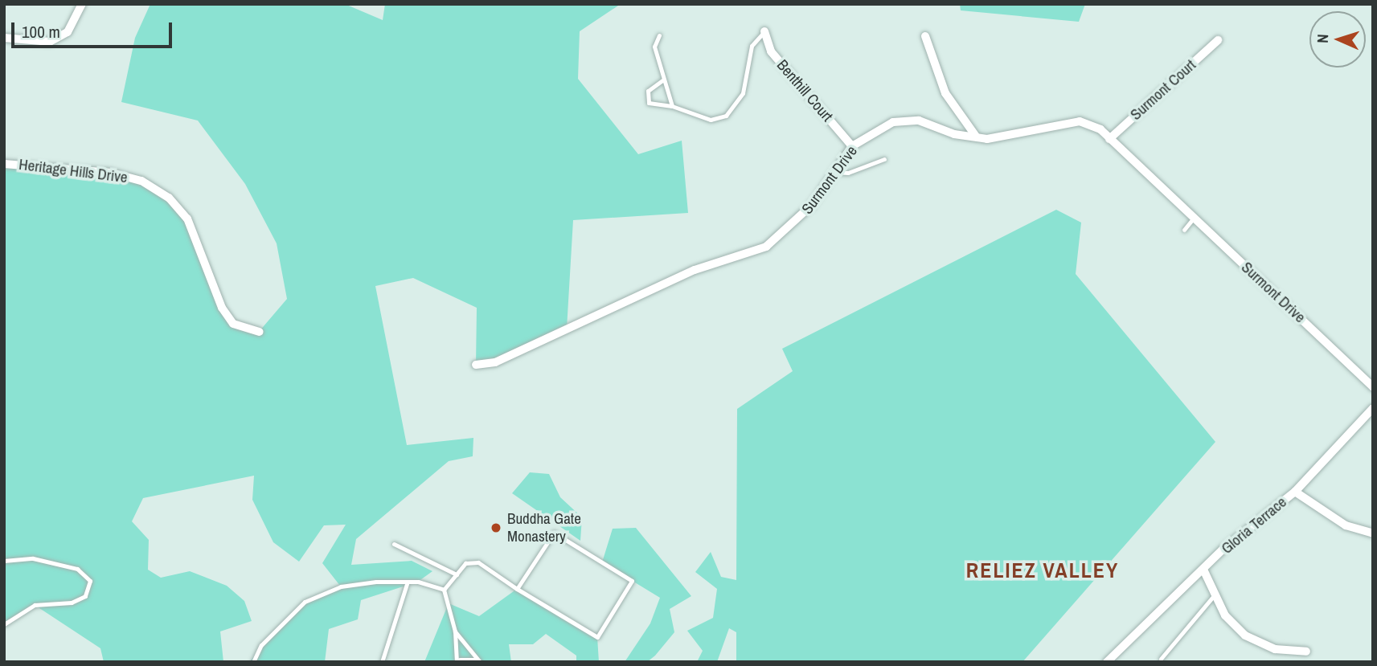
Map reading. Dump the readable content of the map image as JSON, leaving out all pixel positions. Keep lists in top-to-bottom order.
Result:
{
  "streets": {
    "street": [
      "Surmont Court",
      "Benthill Court",
      "Heritage Hills Drive",
      "Surmont Drive",
      "Gloria Terrace"
    ]
  },
  "crossings": [
    ["Surmont Court", "Surmont Drive"],
    ["Benthill Court", "Surmont Drive"]
  ],
  "districts": ["RELIEZ VALLEY"],
  "places": ["Buddha Gate Monastery"],
  "scale_bar": "100 m",
  "north": "left"
}
